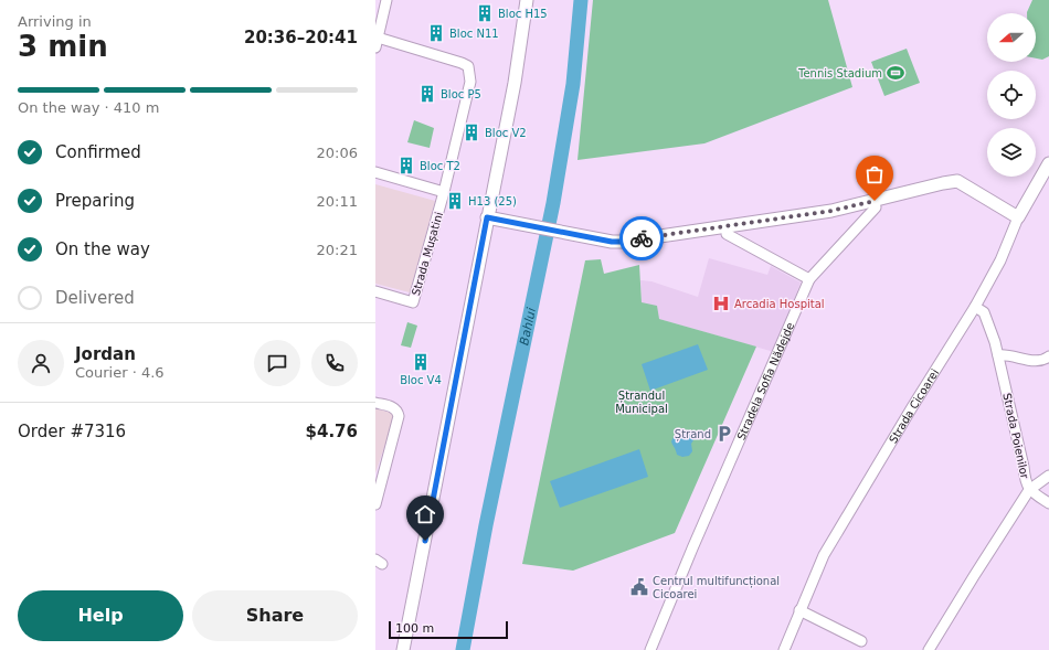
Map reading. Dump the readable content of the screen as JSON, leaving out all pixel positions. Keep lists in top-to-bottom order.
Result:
{
  "streets": {
    "street": [
      "Strada Mușatini",
      "Stradela Sofia Nădejde",
      "Strada Cicoarei",
      "Strada Poienilor"
    ]
  },
  "crossings": [
    ["Strada Cicoarei", "Strada Poienilor"]
  ],
  "water": ["Bahlui"],
  "parks": ["Ștrandul Municipal"],
  "places": {
    "building": [
      "Bloc H15",
      "Bloc N11",
      "Bloc P5",
      "Bloc V2",
      "Bloc T2",
      "H13 (25)",
      "Bloc V4"
    ],
    "sports": ["Tennis Stadium"],
    "hospital": ["Arcadia Hospital"],
    "parking": ["Ștrand"],
    "public building": ["Centrul multifuncțional Cicoarei"]
  },
  "scale_bar": "100 m",
  "north": "left",
  "page": {
    "heading": ["3 min", "Arriving in", "20:36–20:41"],
    "panel": [
      "Jordan",
      "Courier · 4.6",
      "Order #7316",
      "$4.76"
    ],
    "bar": "On the way · 410 m",
    "list": [
      ["Confirmed", "20:06"],
      ["Preparing", "20:11"],
      ["On the way", "20:21"],
      "Delivered"
    ],
    "buttons": ["Help", "Share"],
    "scale": "100 m"
  }
}
